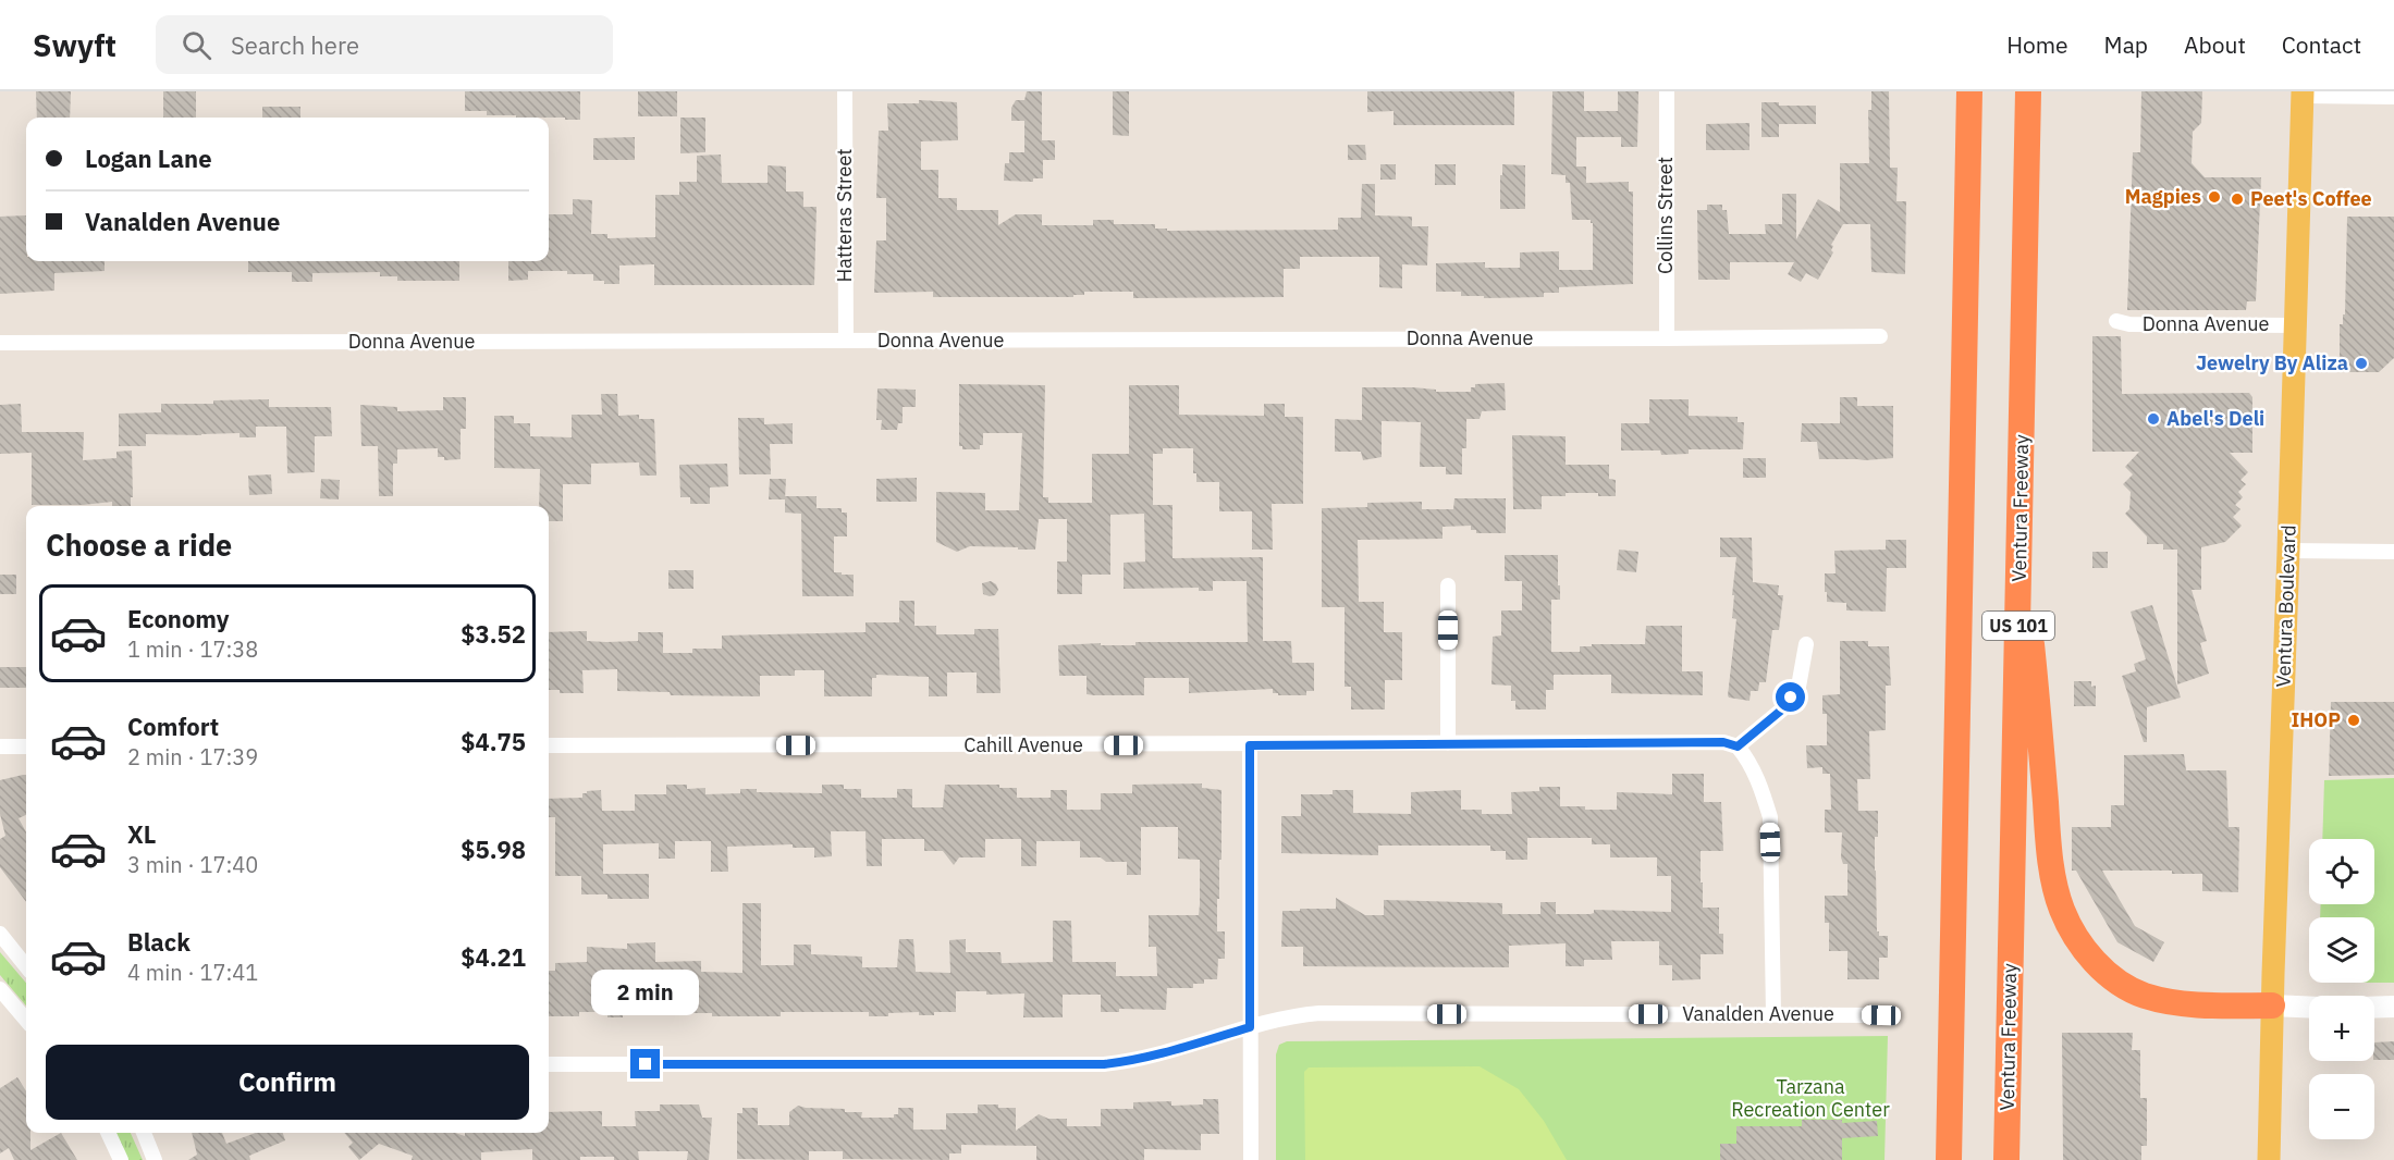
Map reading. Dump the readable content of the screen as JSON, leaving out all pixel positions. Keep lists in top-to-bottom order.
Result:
{
  "streets": {
    "highway": ["Ventura Freeway", "US 101"],
    "main road": ["Ventura Boulevard"],
    "street": [
      "Hatteras Street",
      "Collins Street",
      "Donna Avenue",
      "Cahill Avenue",
      "Vanalden Avenue"
    ]
  },
  "crossings": [
    ["Hatteras Street", "Donna Avenue"],
    ["Collins Street", "Donna Avenue"],
    ["Donna Avenue", "Ventura Boulevard"]
  ],
  "parks": ["Tarzana Recreation Center"],
  "places": [
    "Magpies",
    "Peet's Coffee",
    "Jewelry By Aliza",
    "Abel's Deli",
    "IHOP"
  ],
  "page": {
    "header": "Swyft",
    "search": "Search here",
    "nav": [
      "Home",
      "Map",
      "About",
      "Contact"
    ],
    "banner": ["Logan Lane", "Vanalden Avenue"],
    "heading": "Choose a ride",
    "list": [
      {
        "name": "Economy",
        "note": "1 min · 17:38",
        "value": "$3.52"
      },
      {
        "name": "Comfort",
        "note": "2 min · 17:39",
        "value": "$4.75"
      },
      {
        "name": "XL",
        "note": "3 min · 17:40",
        "value": "$5.98"
      },
      {
        "name": "Black",
        "note": "4 min · 17:41",
        "value": "$4.21"
      }
    ],
    "map_buttons": ["+", "−"],
    "bubble": "2 min",
    "buttons": "Confirm"
  }
}
